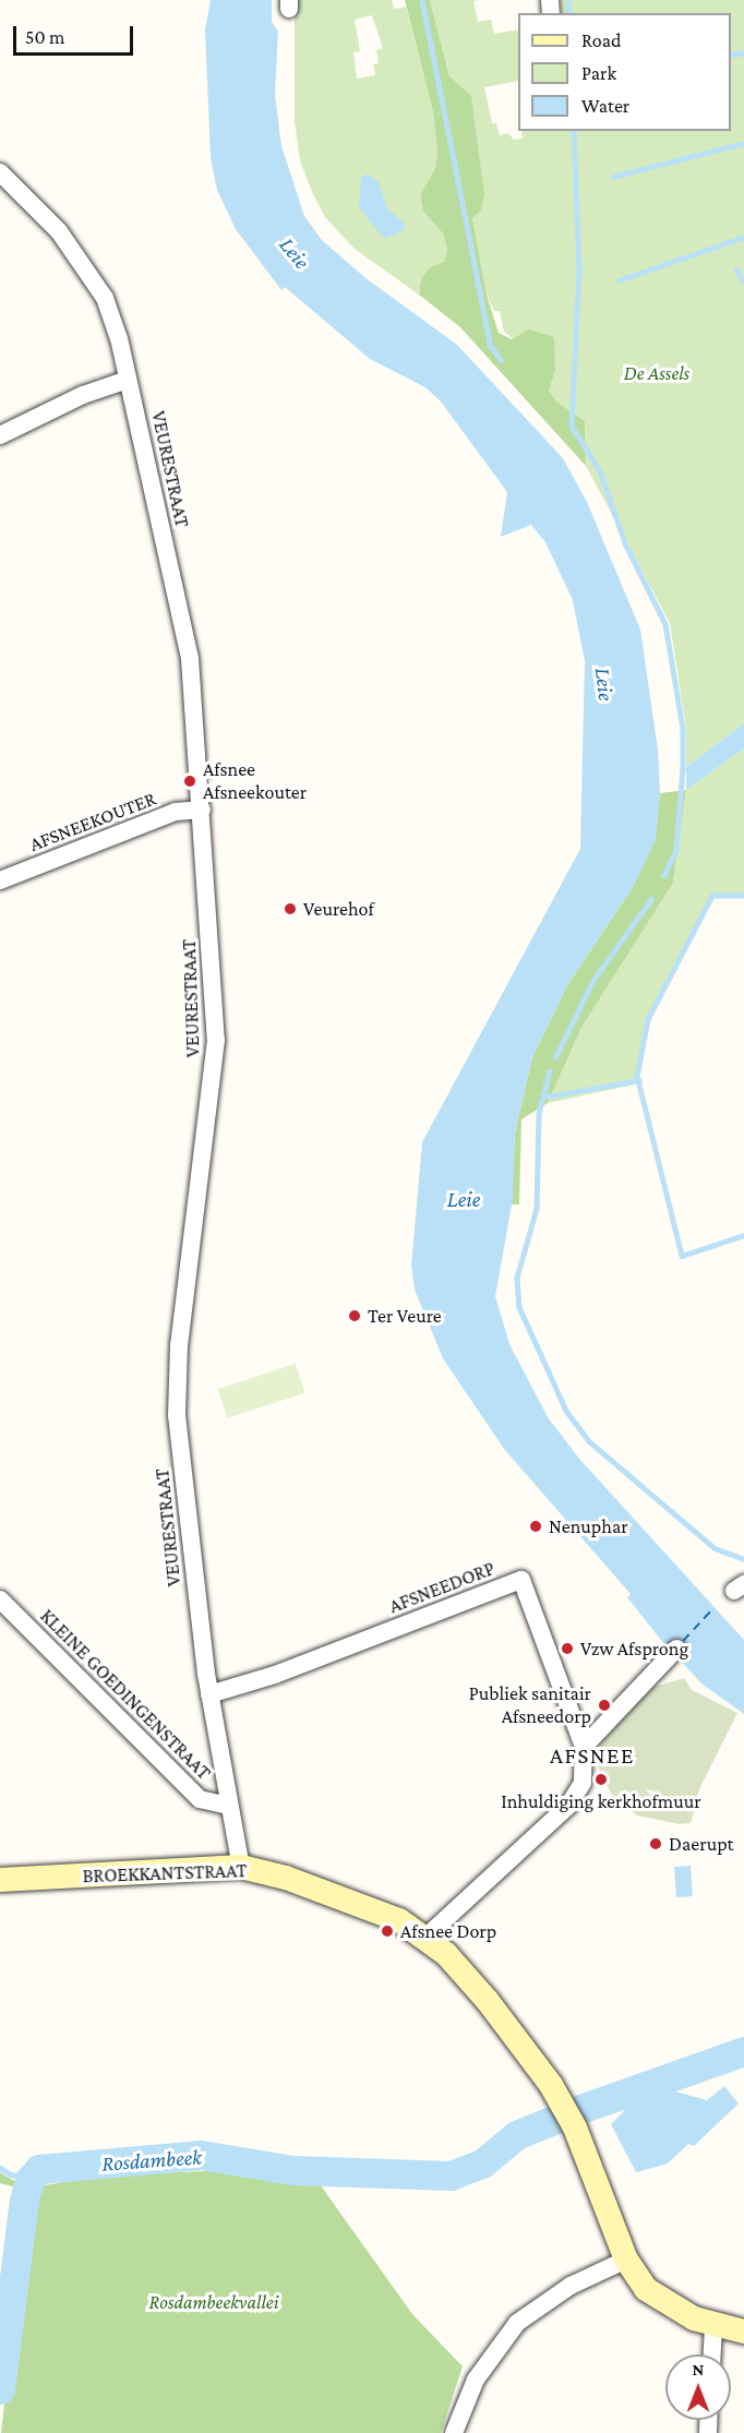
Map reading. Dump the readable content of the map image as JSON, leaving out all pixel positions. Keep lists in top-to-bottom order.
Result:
{
  "streets": {
    "street": [
      "VEURESTRAAT",
      "AFSNEEKOUTER",
      "AFSNEEDORP",
      "KLEINE GOEDINGENSTRAAT",
      "BROEKKANTSTRAAT"
    ]
  },
  "crossings": [
    ["VEURESTRAAT", "AFSNEEKOUTER"],
    ["VEURESTRAAT", "AFSNEEDORP"],
    ["VEURESTRAAT", "KLEINE GOEDINGENSTRAAT"],
    ["VEURESTRAAT", "BROEKKANTSTRAAT"],
    ["AFSNEEDORP", "BROEKKANTSTRAAT"]
  ],
  "districts": ["AFSNEE"],
  "water": ["Leie", "Rosdambeek"],
  "parks": ["De Assels", "Rosdambeekvallei"],
  "places": [
    "Afsnee Afsneekouter",
    "Veurehof",
    "Ter Veure",
    "Nenuphar",
    "Vzw Afsprong",
    "Publiek sanitair Afsneedorp",
    "Inhuldiging kerkhofmuur",
    "Daerupt",
    "Afsnee Dorp"
  ],
  "legend": ["Road", "Park", "Water"],
  "scale_bar": "50 m",
  "north": "top"
}
